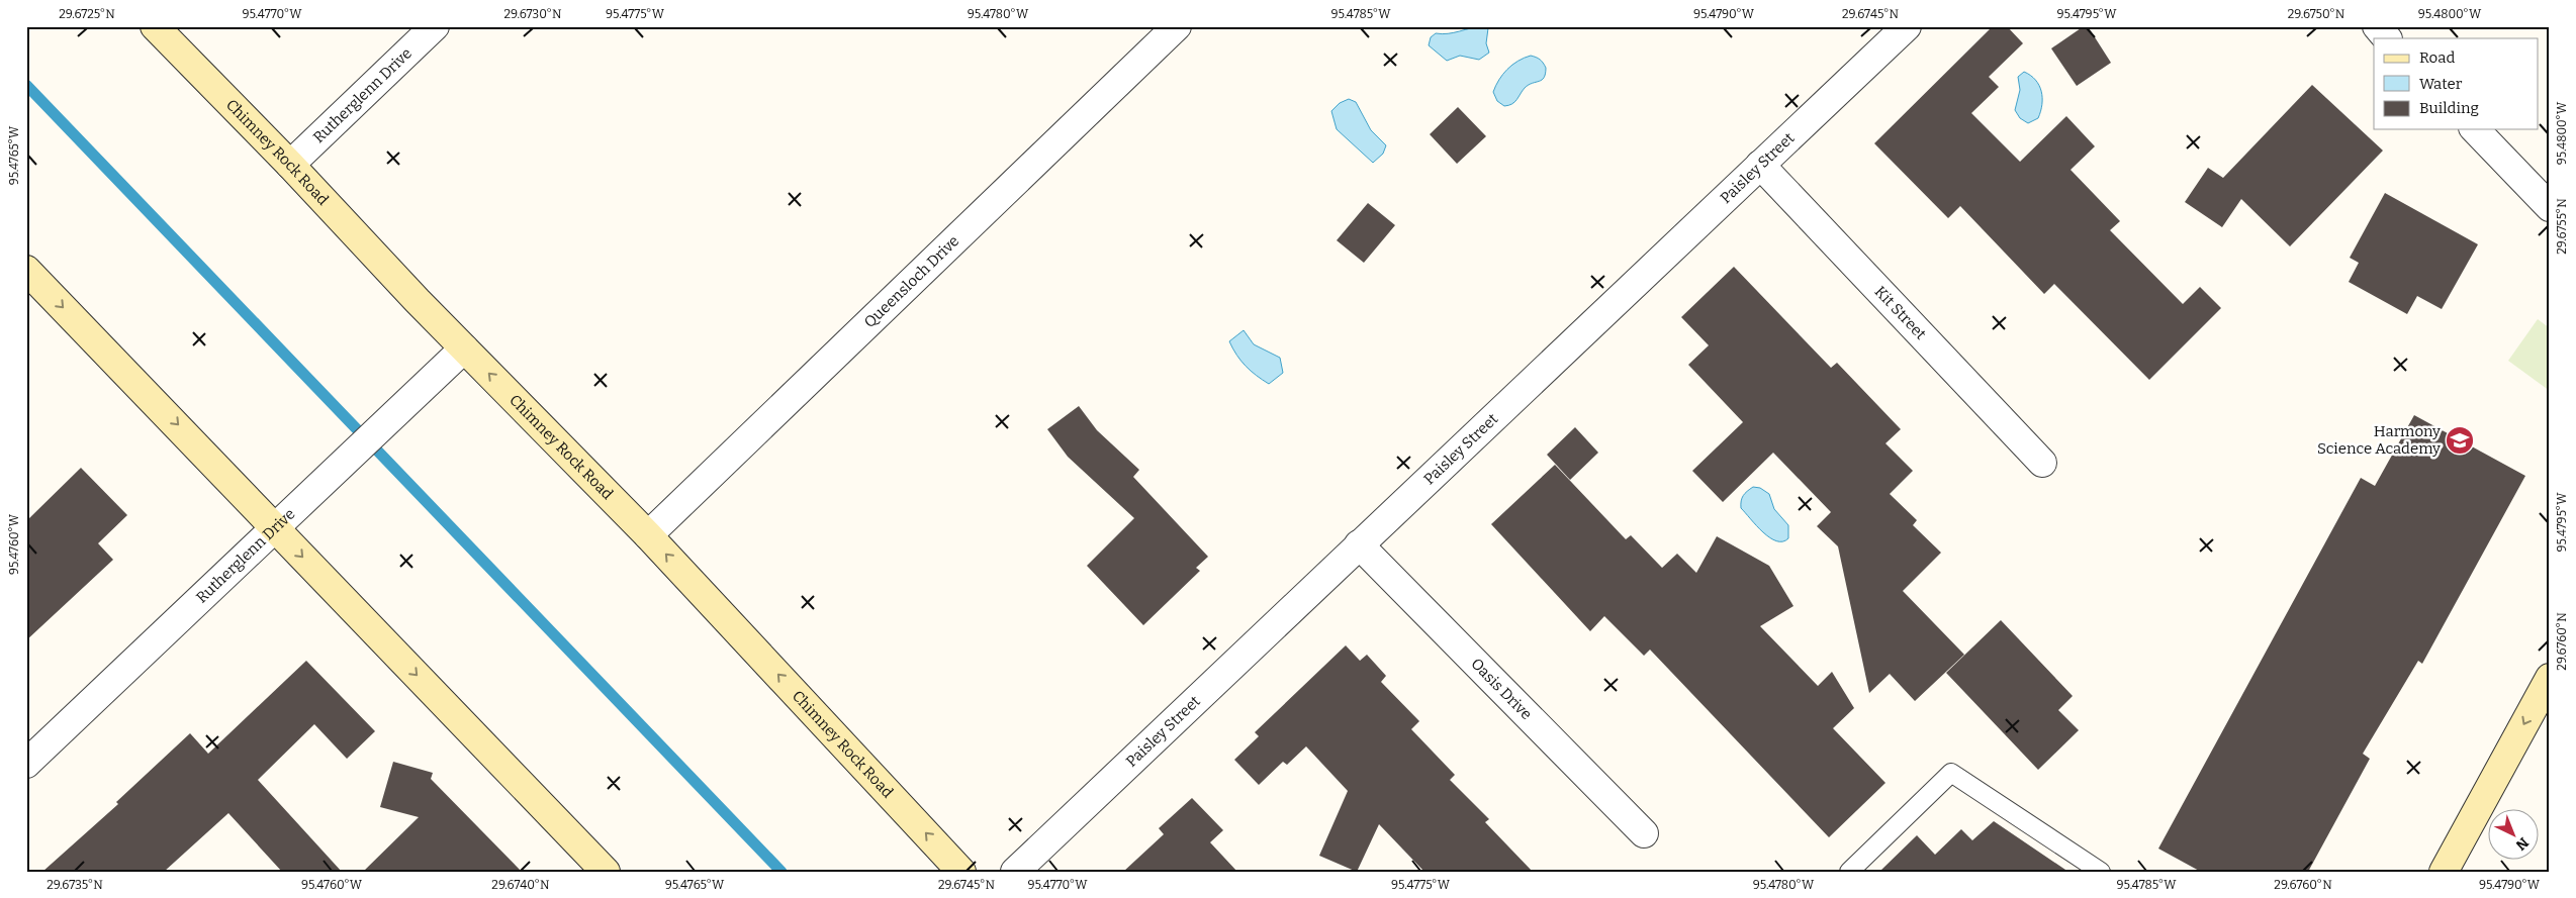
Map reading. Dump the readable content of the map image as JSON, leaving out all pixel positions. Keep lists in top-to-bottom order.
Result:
{
  "streets": {
    "main road": ["Chimney Rock Road"],
    "street": [
      "Rutherglenn Drive",
      "Paisley Street",
      "Queensloch Drive",
      "Kit Street",
      "Oasis Drive"
    ]
  },
  "crossings": [
    ["Rutherglenn Drive", "Chimney Rock Road"],
    ["Chimney Rock Road", "Queensloch Drive"],
    ["Paisley Street", "Kit Street"],
    ["Paisley Street", "Oasis Drive"]
  ],
  "one_way": ["Chimney Rock Road"],
  "places": {
    "school or university": ["Harmony Science Academy"]
  },
  "legend": ["Road", "Water", "Building"],
  "north": "bottom right",
  "coordinates": [
    "29.6725°N",
    "95.4770°W",
    "29.6730°N",
    "95.4775°W",
    "95.4780°W",
    "95.4785°W",
    "95.4790°W",
    "29.6745°N",
    "95.4795°W",
    "29.6750°N",
    "95.4800°W",
    "95.4765°W",
    "29.6755°N",
    "95.4760°W",
    "29.6760°N",
    "29.6735°N",
    "29.6740°N"
  ]
}
